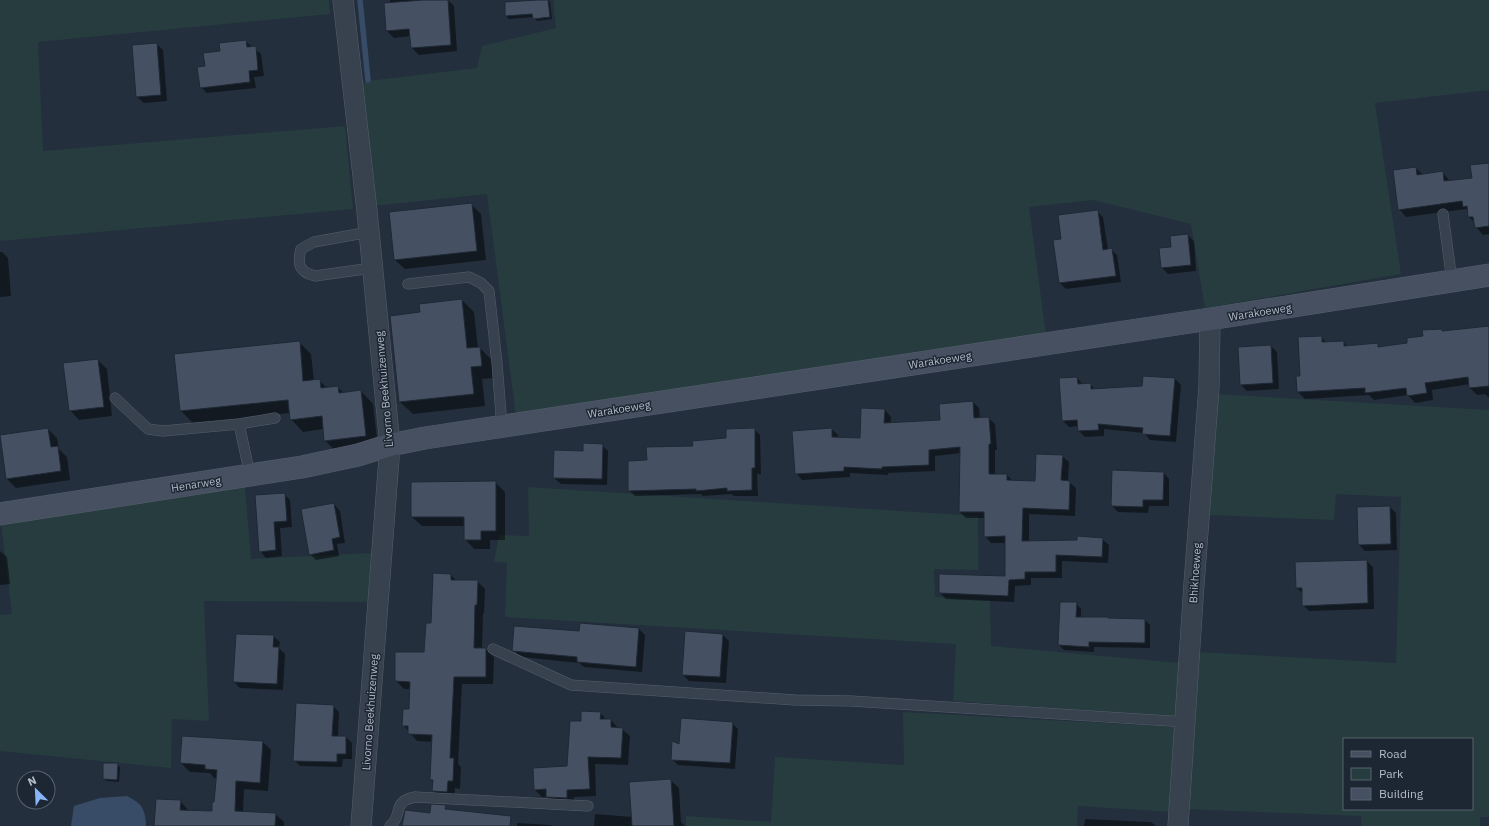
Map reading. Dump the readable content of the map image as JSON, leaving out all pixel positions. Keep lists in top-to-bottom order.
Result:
{
  "streets": {
    "street": [
      "Warakoeweg",
      "Livorno Beekhuizenweg",
      "Henarweg",
      "Bhikhoeweg"
    ]
  },
  "crossings": [
    ["Warakoeweg", "Livorno Beekhuizenweg"],
    ["Warakoeweg", "Henarweg"],
    ["Warakoeweg", "Bhikhoeweg"],
    ["Livorno Beekhuizenweg", "Henarweg"]
  ],
  "legend": ["Road", "Park", "Building"],
  "north": "top left"
}
